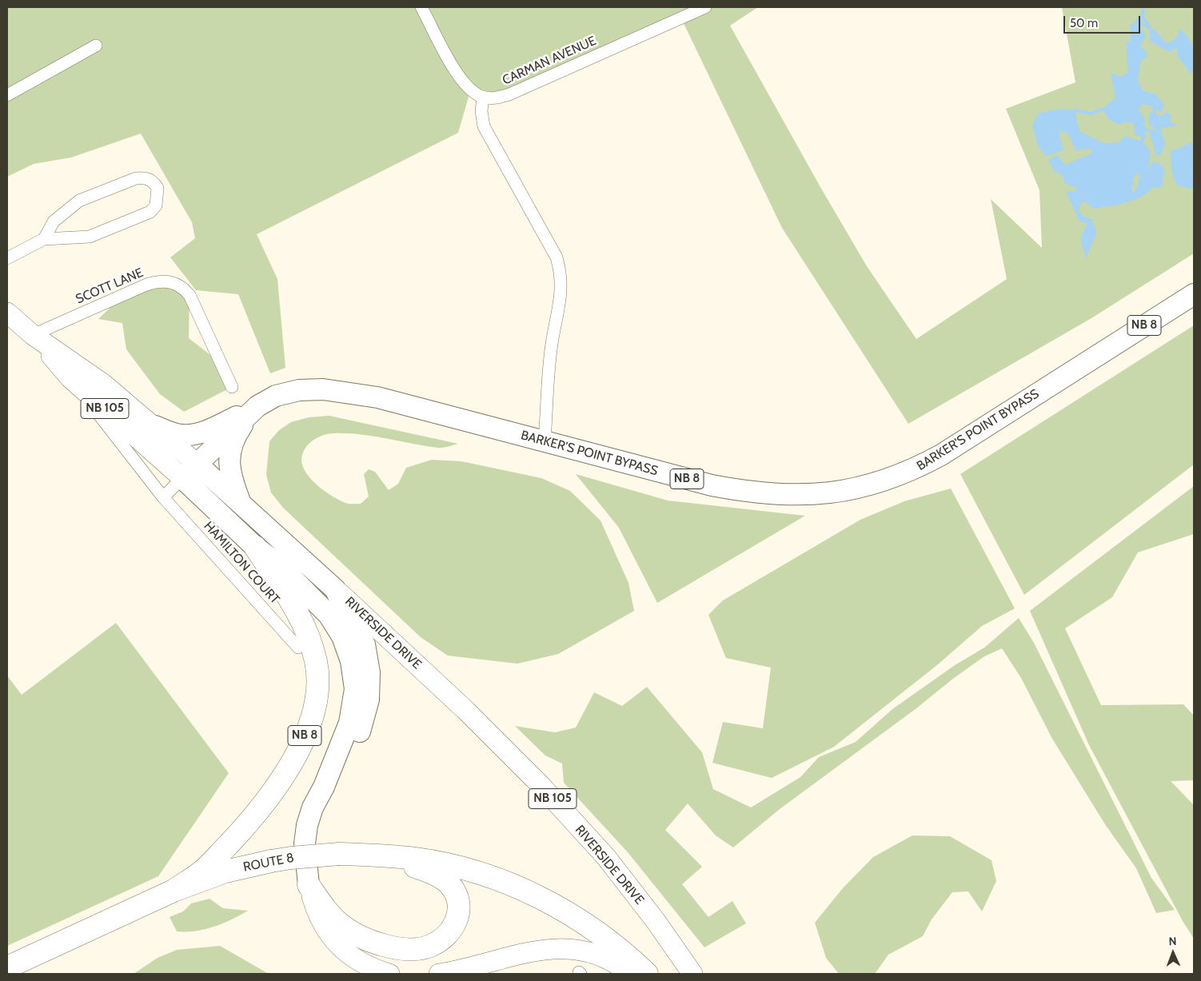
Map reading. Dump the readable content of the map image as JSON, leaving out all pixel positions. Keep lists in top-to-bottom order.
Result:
{
  "streets": {
    "highway": [
      "NB 8",
      "NB 105",
      "BARKER'S POINT BYPASS",
      "RIVERSIDE DRIVE",
      "ROUTE 8"
    ],
    "street": ["CARMAN AVENUE", "SCOTT LANE", "HAMILTON COURT"]
  },
  "crossings": [
    ["SCOTT LANE", "RIVERSIDE DRIVE"],
    ["NB 8", "RIVERSIDE DRIVE"],
    ["NB 8", "ROUTE 8"],
    ["BARKER'S POINT BYPASS", "RIVERSIDE DRIVE"],
    ["HAMILTON COURT", "RIVERSIDE DRIVE"]
  ],
  "scale_bar": "50 m",
  "north": "top"
}
